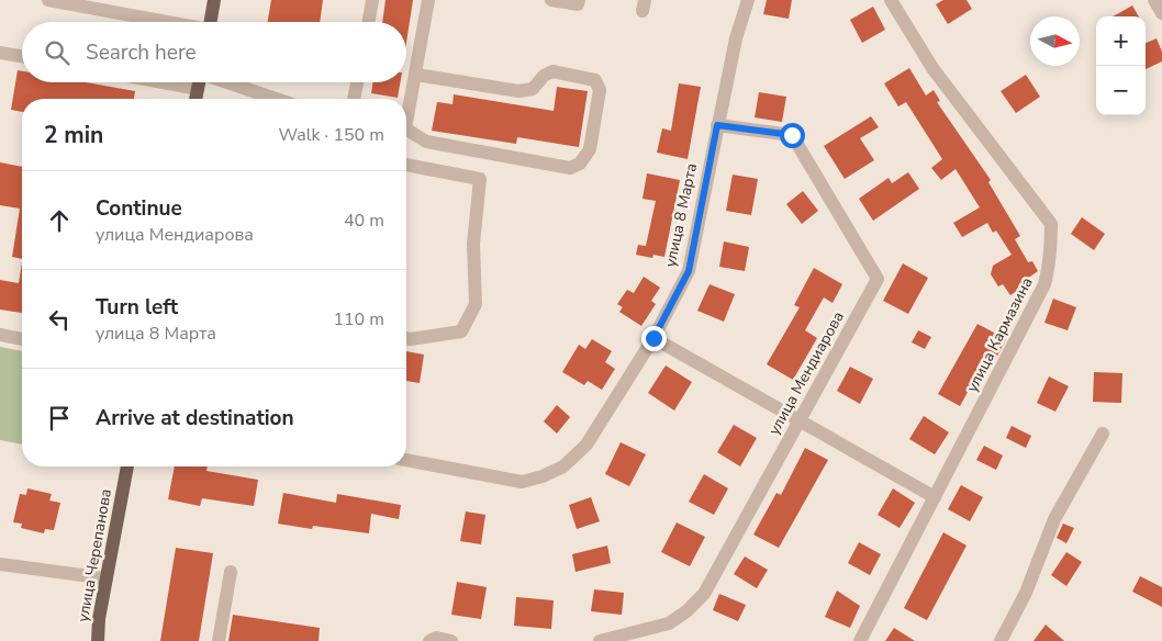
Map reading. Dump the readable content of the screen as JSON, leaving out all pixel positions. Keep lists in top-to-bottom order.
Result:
{
  "streets": {
    "main road": ["улица Черепанова"],
    "street": ["улица 8 Марта", "улица Кармазина", "улица Мендиарова"]
  },
  "crossings": [
    ["улица 8 Марта", "улица Мендиарова"]
  ],
  "north": "right",
  "page": {
    "map_buttons": ["+", "−"],
    "search": "Search here",
    "heading": ["2 min", "Walk · 150 m"],
    "list": [
      ["Continue", "улица Мендиарова", "40 m"],
      ["Turn left", "улица 8 Марта", "110 m"],
      "Arrive at destination"
    ]
  }
}
